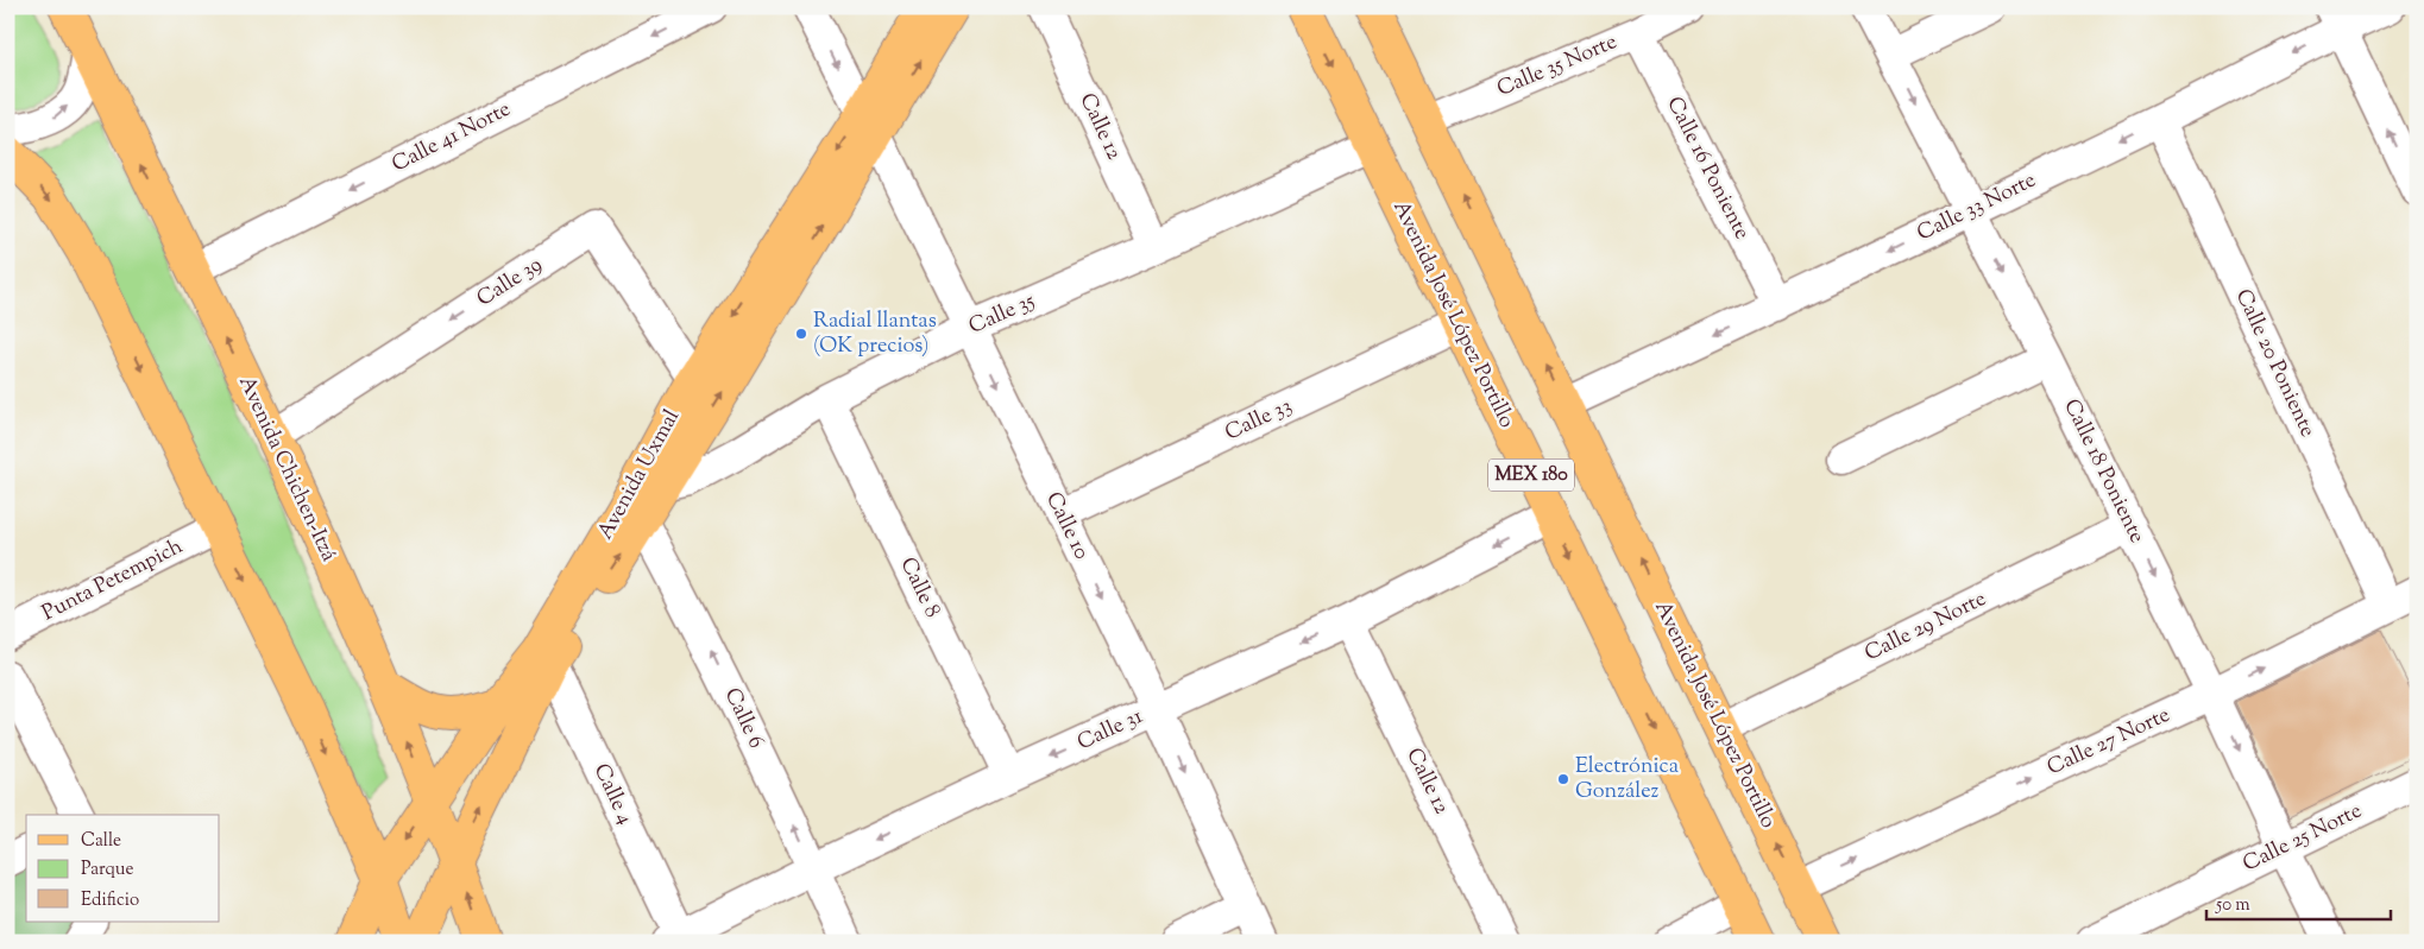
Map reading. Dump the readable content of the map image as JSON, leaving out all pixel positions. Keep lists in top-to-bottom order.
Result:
{
  "streets": {
    "main road": [
      "Avenida José López Portillo",
      "Avenida Chichen-Itzá",
      "Avenida Uxmal",
      "MEX 180"
    ],
    "street": [
      "Calle 35 Norte",
      "Calle 12",
      "Calle 41 Norte",
      "Calle 16 Poniente",
      "Calle 33 Norte",
      "Calle 39",
      "Calle 35",
      "Calle 20 Poniente",
      "Calle 33",
      "Calle 18 Poniente",
      "Calle 10",
      "Punta Petempich",
      "Calle 8",
      "Calle 29 Norte",
      "Calle 6",
      "Calle 31",
      "Calle 27 Norte",
      "Calle 4",
      "Calle 25 Norte"
    ]
  },
  "crossings": [
    ["Calle 35 Norte", "Calle 16 Poniente"],
    ["Calle 35 Norte", "Avenida José López Portillo"],
    ["Calle 12", "Calle 35"],
    ["Calle 12", "Calle 31"],
    ["Calle 41 Norte", "Avenida Chichen-Itzá"],
    ["Calle 16 Poniente", "Calle 33 Norte"],
    ["Calle 33 Norte", "Avenida José López Portillo"],
    ["Calle 33 Norte", "Calle 20 Poniente"],
    ["Calle 33 Norte", "Calle 18 Poniente"],
    ["Calle 39", "Avenida Chichen-Itzá"],
    ["Calle 39", "Avenida Uxmal"],
    ["Calle 35", "Avenida José López Portillo"],
    ["Calle 35", "Avenida Uxmal"],
    ["Calle 35", "Calle 10"],
    ["Calle 35", "Calle 8"],
    ["Avenida José López Portillo", "Calle 33"],
    ["Avenida José López Portillo", "Calle 29 Norte"],
    ["Avenida José López Portillo", "Calle 31"],
    ["Avenida José López Portillo", "Calle 27 Norte"],
    ["Calle 20 Poniente", "Calle 27 Norte"],
    ["Calle 33", "Calle 10"],
    ["Avenida Chichen-Itzá", "Avenida Uxmal"],
    ["Calle 18 Poniente", "Calle 29 Norte"],
    ["Calle 18 Poniente", "Calle 27 Norte"],
    ["Calle 18 Poniente", "Calle 25 Norte"],
    ["Avenida Uxmal", "Calle 10"],
    ["Avenida Uxmal", "Calle 6"],
    ["Avenida Uxmal", "Calle 4"],
    ["Calle 10", "Calle 31"],
    ["Calle 8", "Calle 31"],
    ["Calle 6", "Calle 31"],
    ["Calle 31", "Calle 4"]
  ],
  "one_way": [
    "Calle 41 Norte",
    "Calle 18 Poniente",
    "Calle 10",
    "Calle 6",
    "Calle 31",
    "Calle 27 Norte"
  ],
  "places": ["Radial llantas (OK precios)", "Electrónica González"],
  "legend": ["Calle", "Parque", "Edificio"],
  "scale_bar": "50 m"
}
